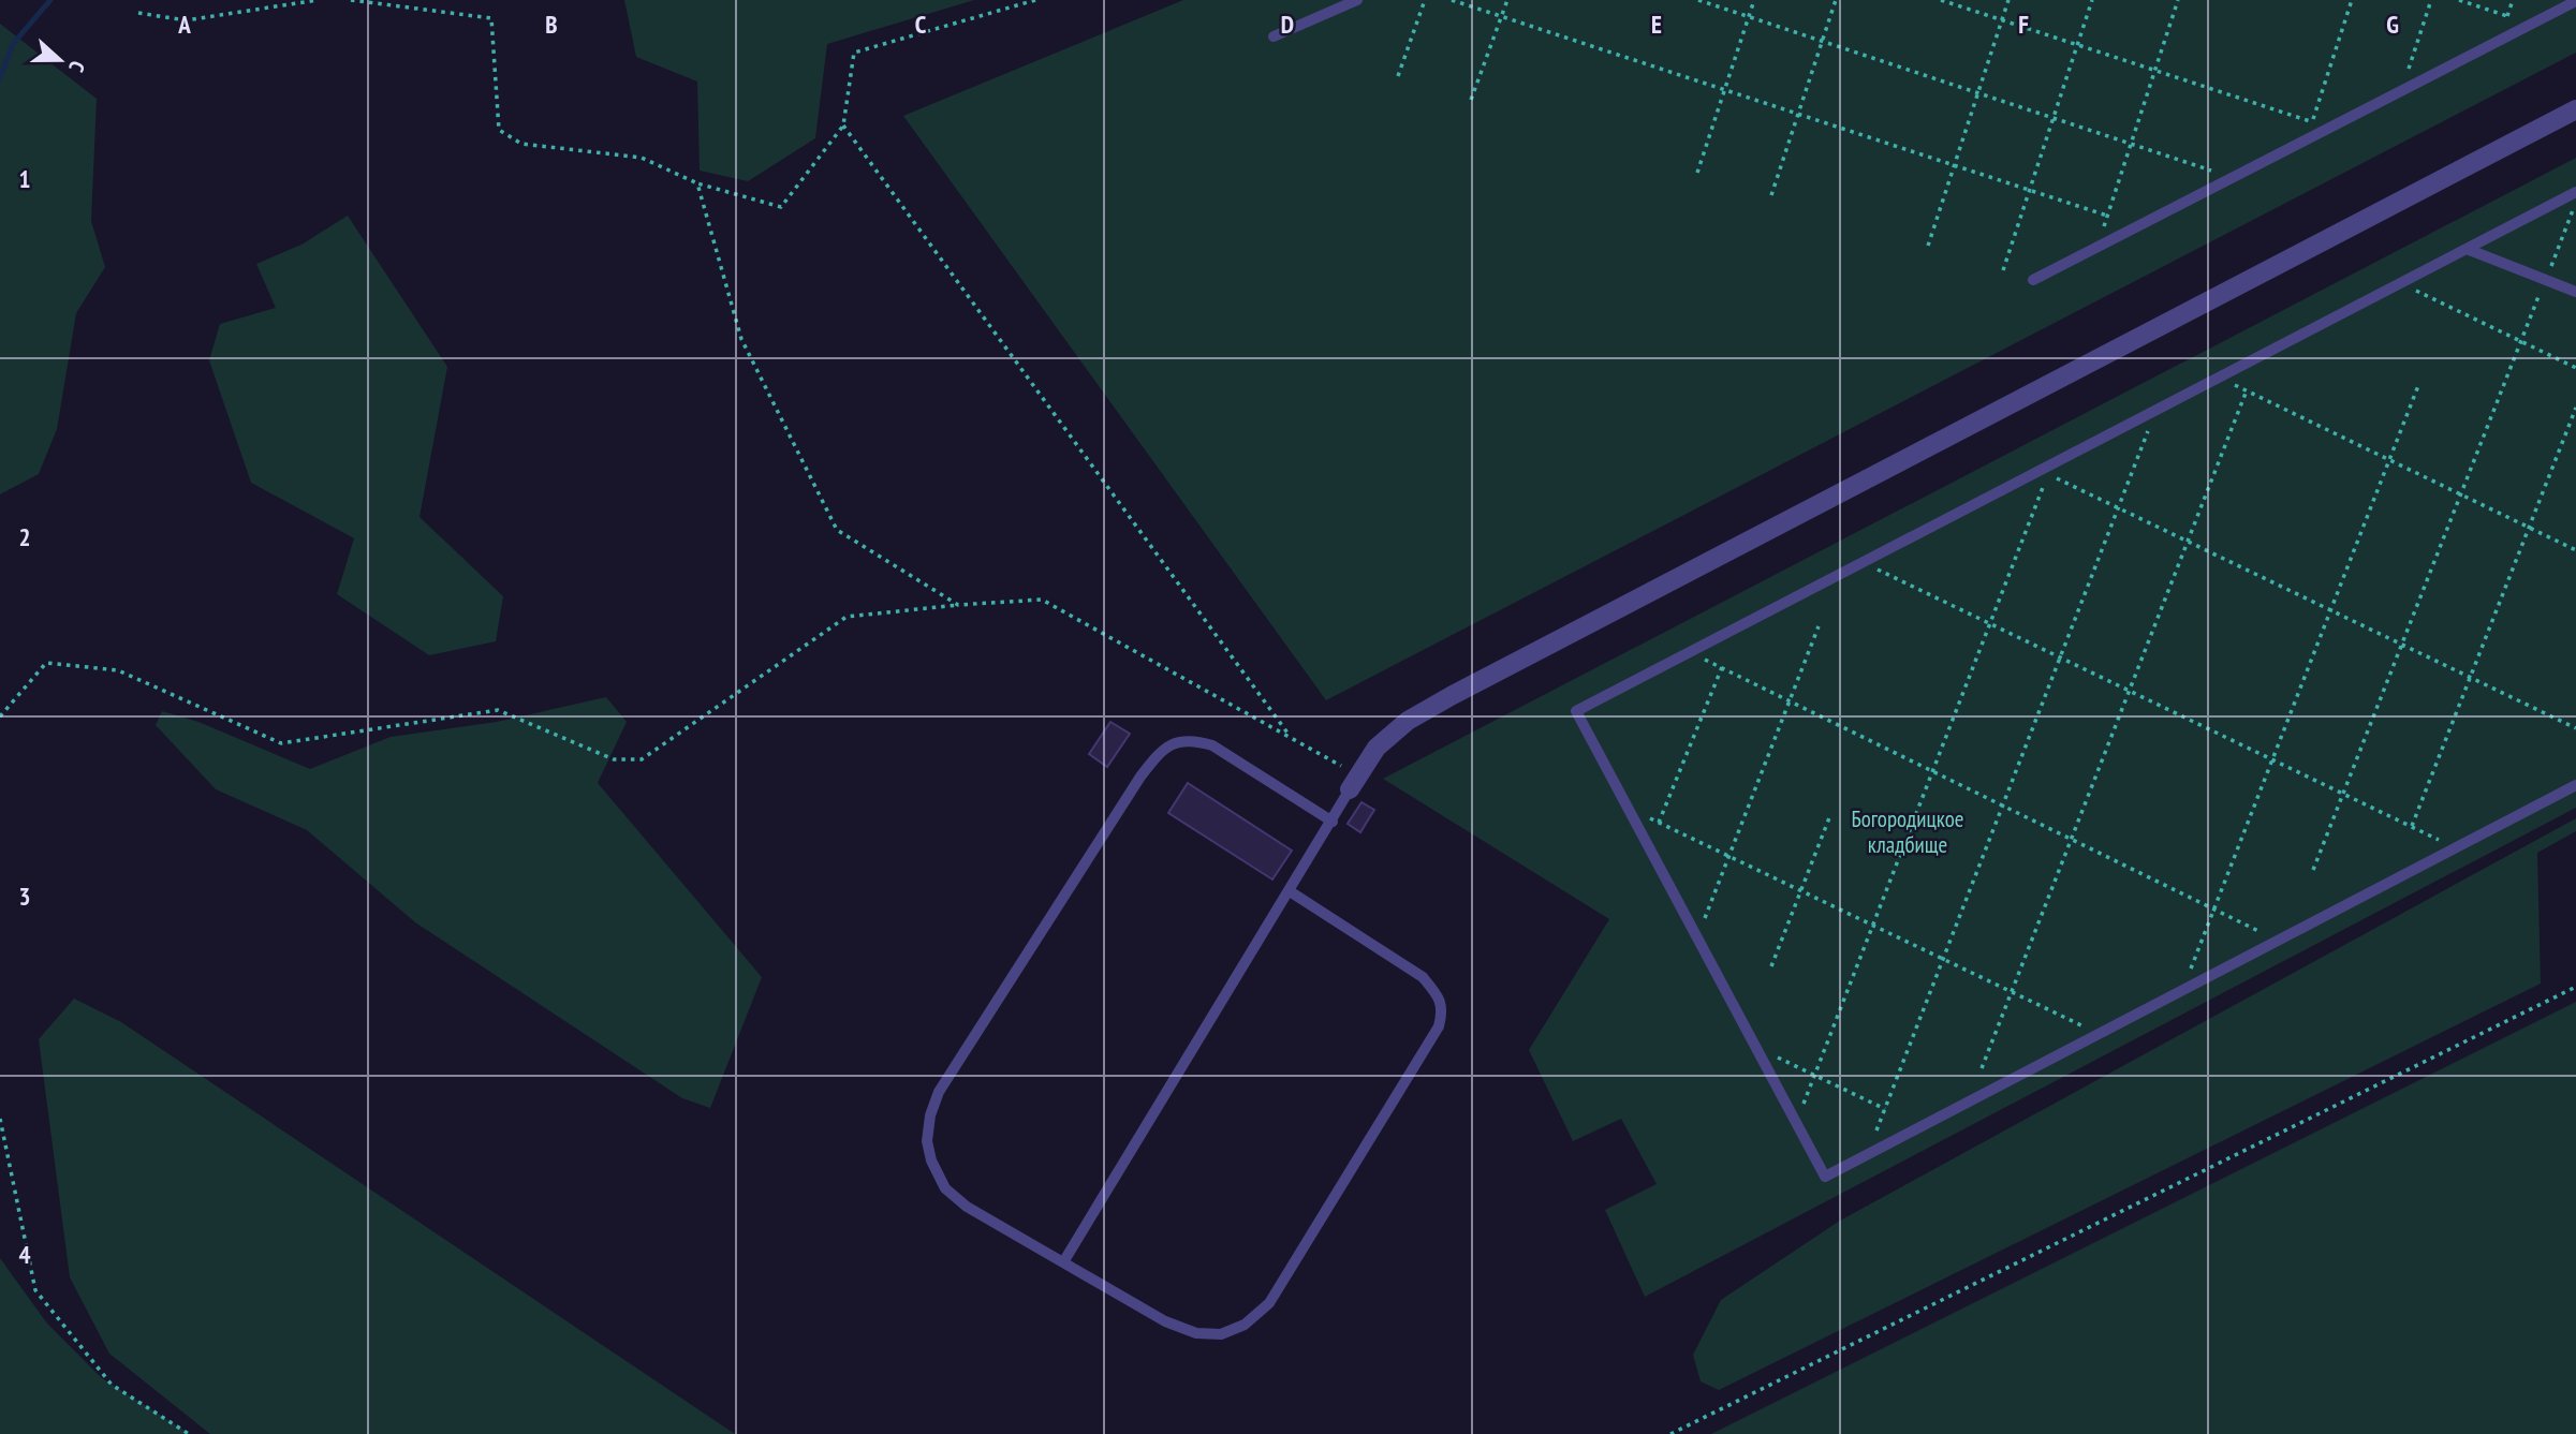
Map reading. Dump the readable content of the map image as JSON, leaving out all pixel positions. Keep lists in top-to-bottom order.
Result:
{
  "parks": ["Богородицкое кладбище"],
  "north": "right",
  "grid": {
    "columns": [
      "A",
      "B",
      "C",
      "D",
      "E",
      "F",
      "G"
    ],
    "rows": [
      "1",
      "2",
      "3",
      "4"
    ]
  }
}
